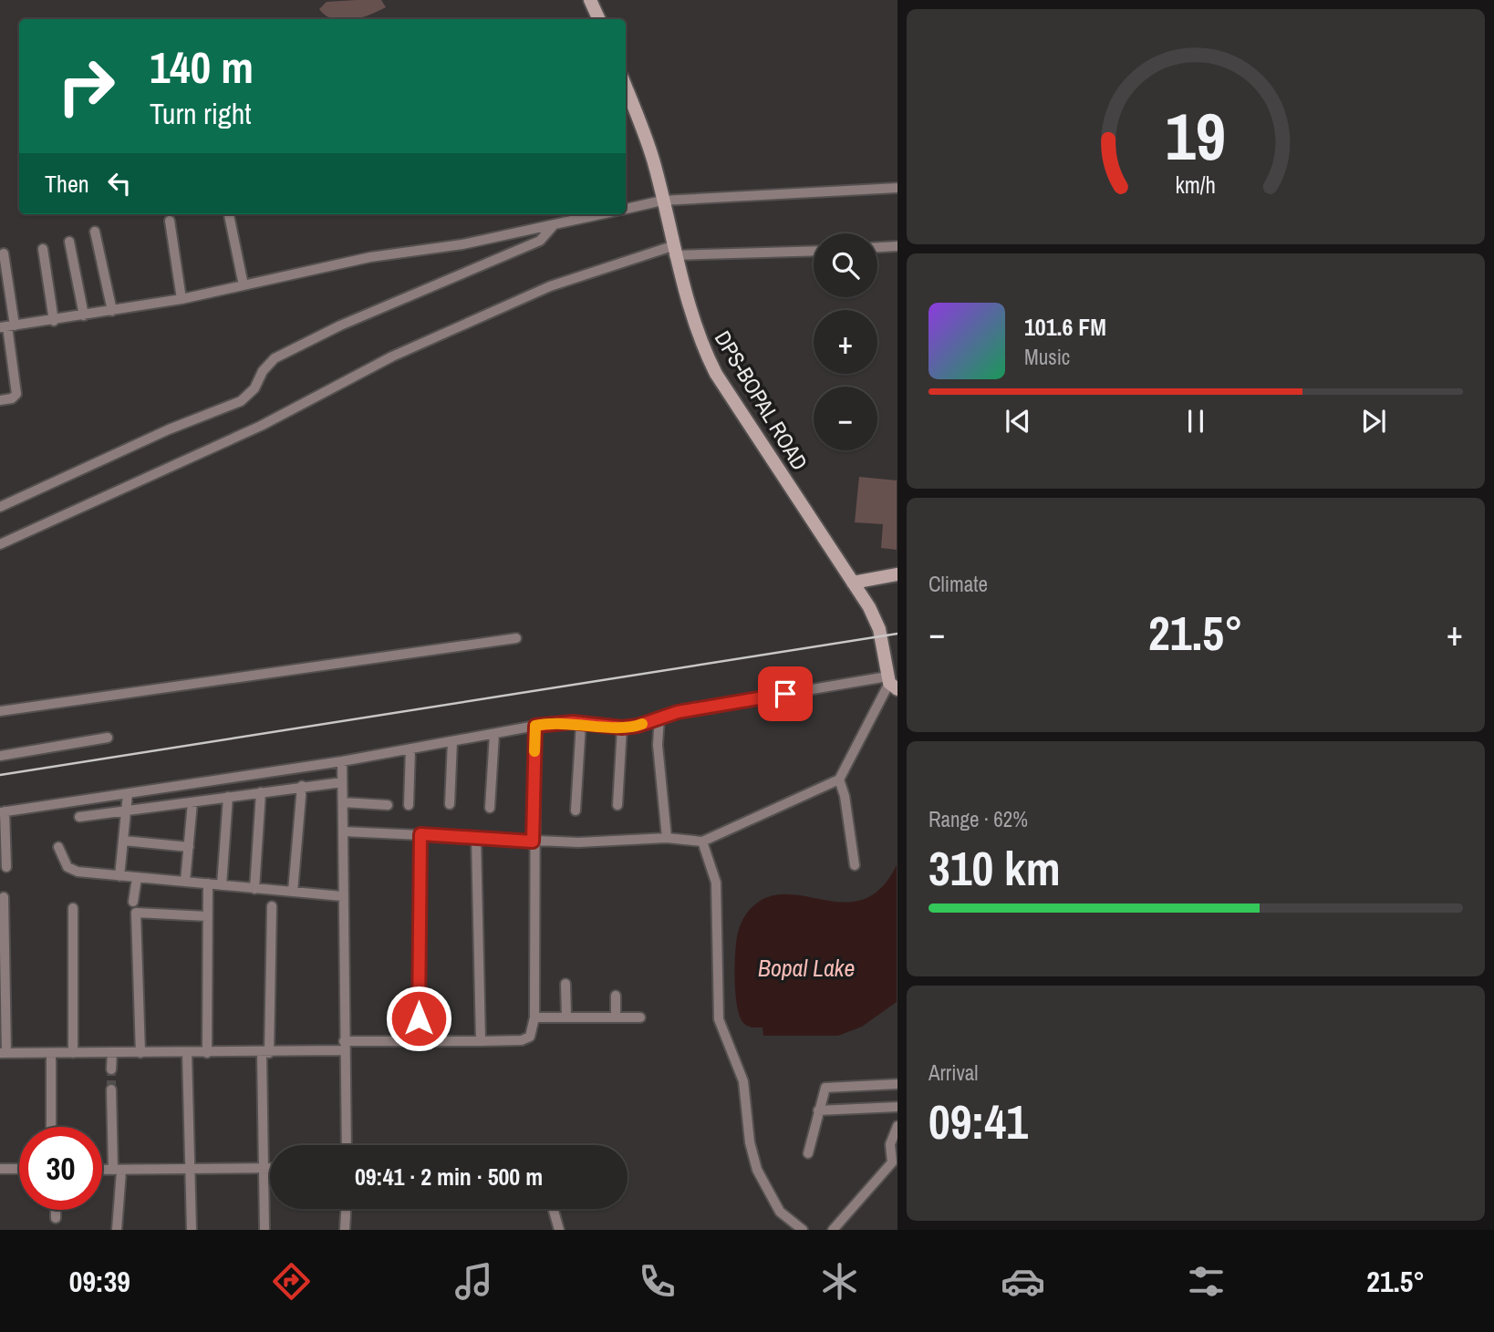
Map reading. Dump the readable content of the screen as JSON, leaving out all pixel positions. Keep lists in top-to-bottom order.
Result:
{
  "streets": {
    "street": ["DPS-BOPAL ROAD"]
  },
  "water": ["Bopal Lake"],
  "page": {
    "turn": ["140 m", "Turn right"],
    "then": "Then",
    "map_buttons": ["+", "−"],
    "song": ["101.6 FM", "Music"],
    "tile": [
      "Climate",
      ["Range · 62%", "310 km"],
      ["Arrival", "09:41"]
    ],
    "heat": ["−", "21.5°", "+"],
    "limit": "30",
    "trip": "09:41 · 2 min · 500 m",
    "tabs": ["09:39", "21.5°"],
    "gauge": ["19", "km/h"]
  }
}
